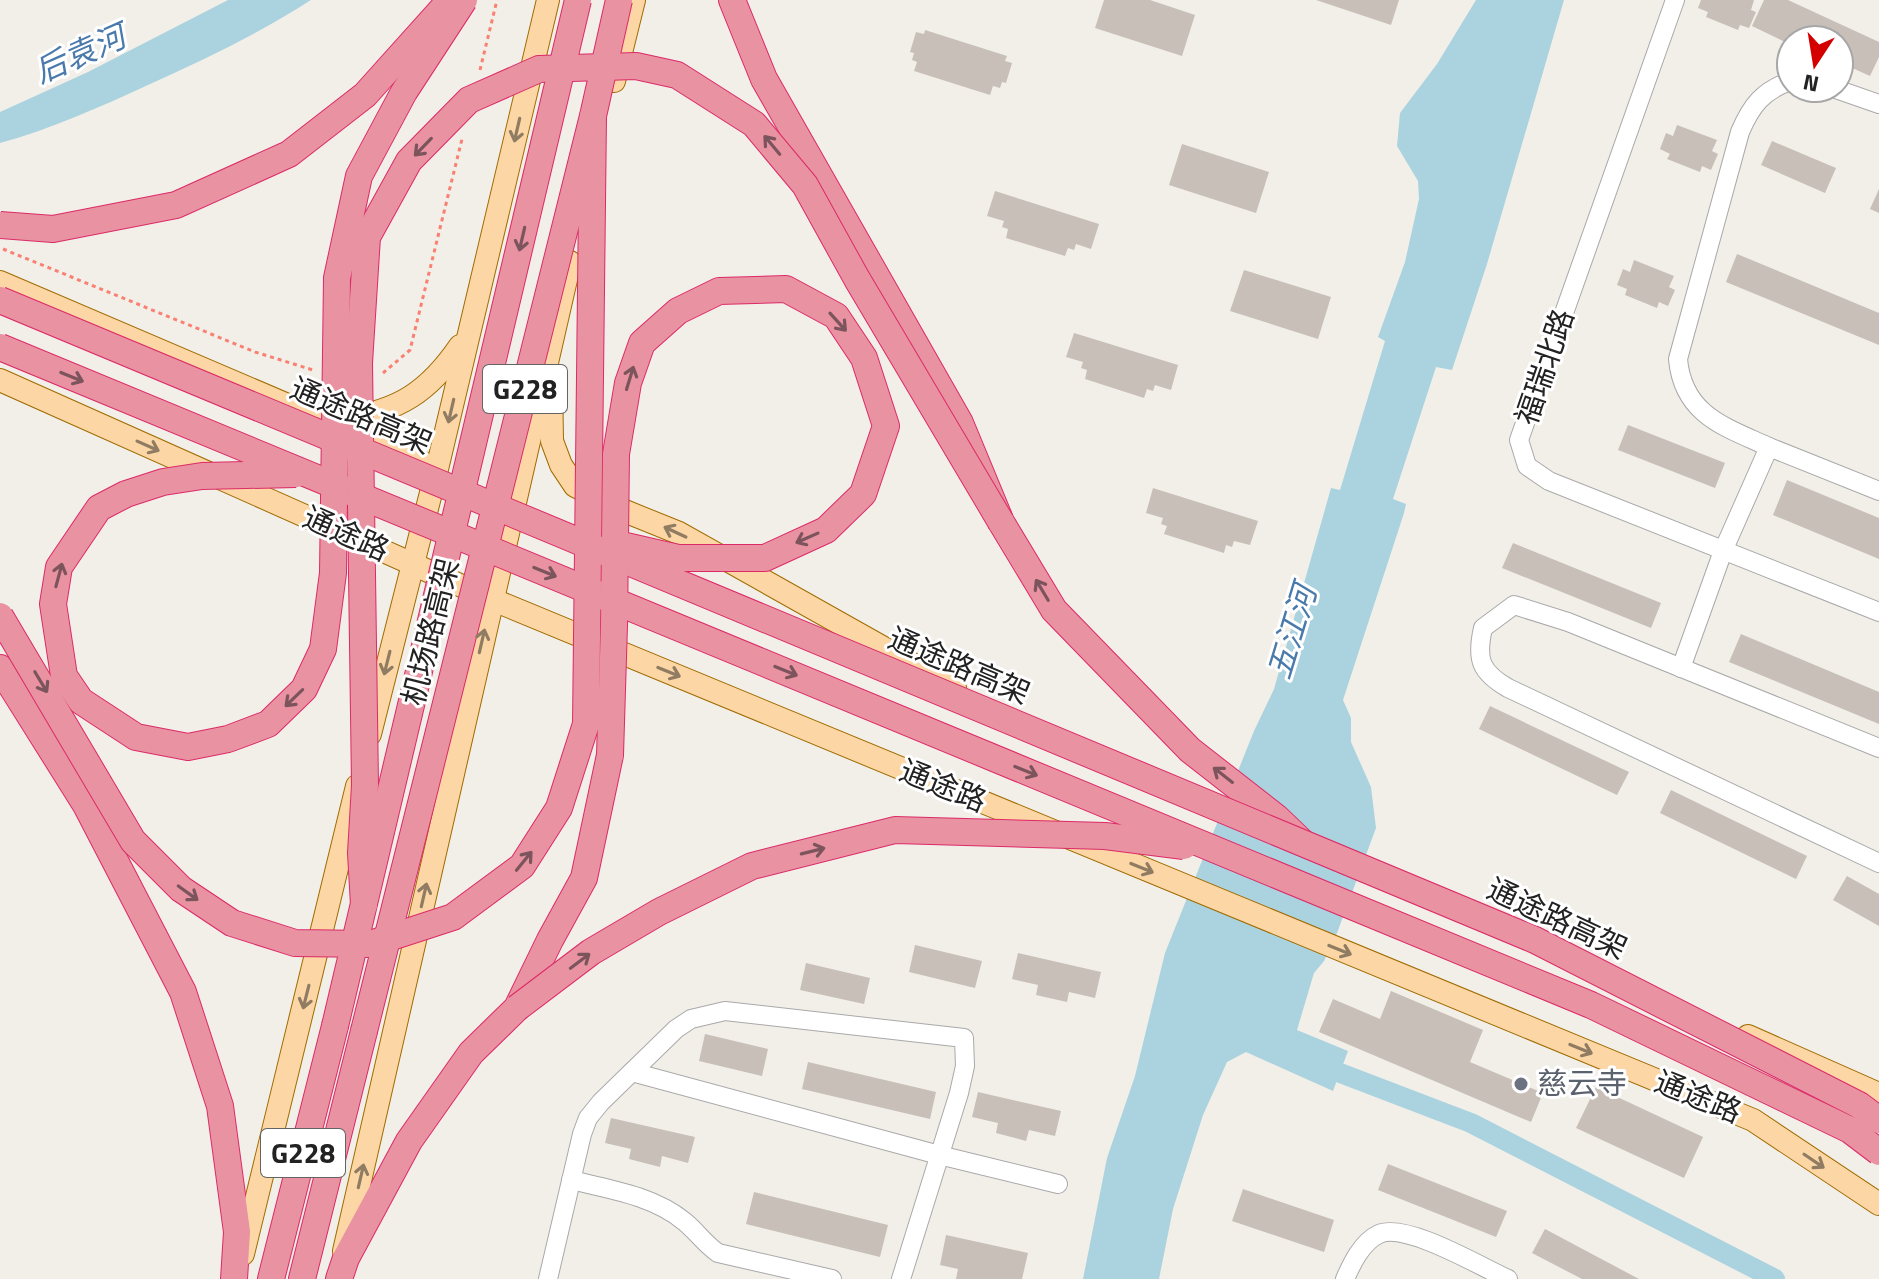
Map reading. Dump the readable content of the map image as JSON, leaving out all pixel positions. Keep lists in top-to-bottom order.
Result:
{
  "streets": {
    "highway": ["G228", "通途路高架", "机场路高架"],
    "main road": ["通途路"],
    "street": ["福瑞北路"]
  },
  "water": ["后袁河", "五江河"],
  "places": ["慈云寺"],
  "north": "bottom"
}
